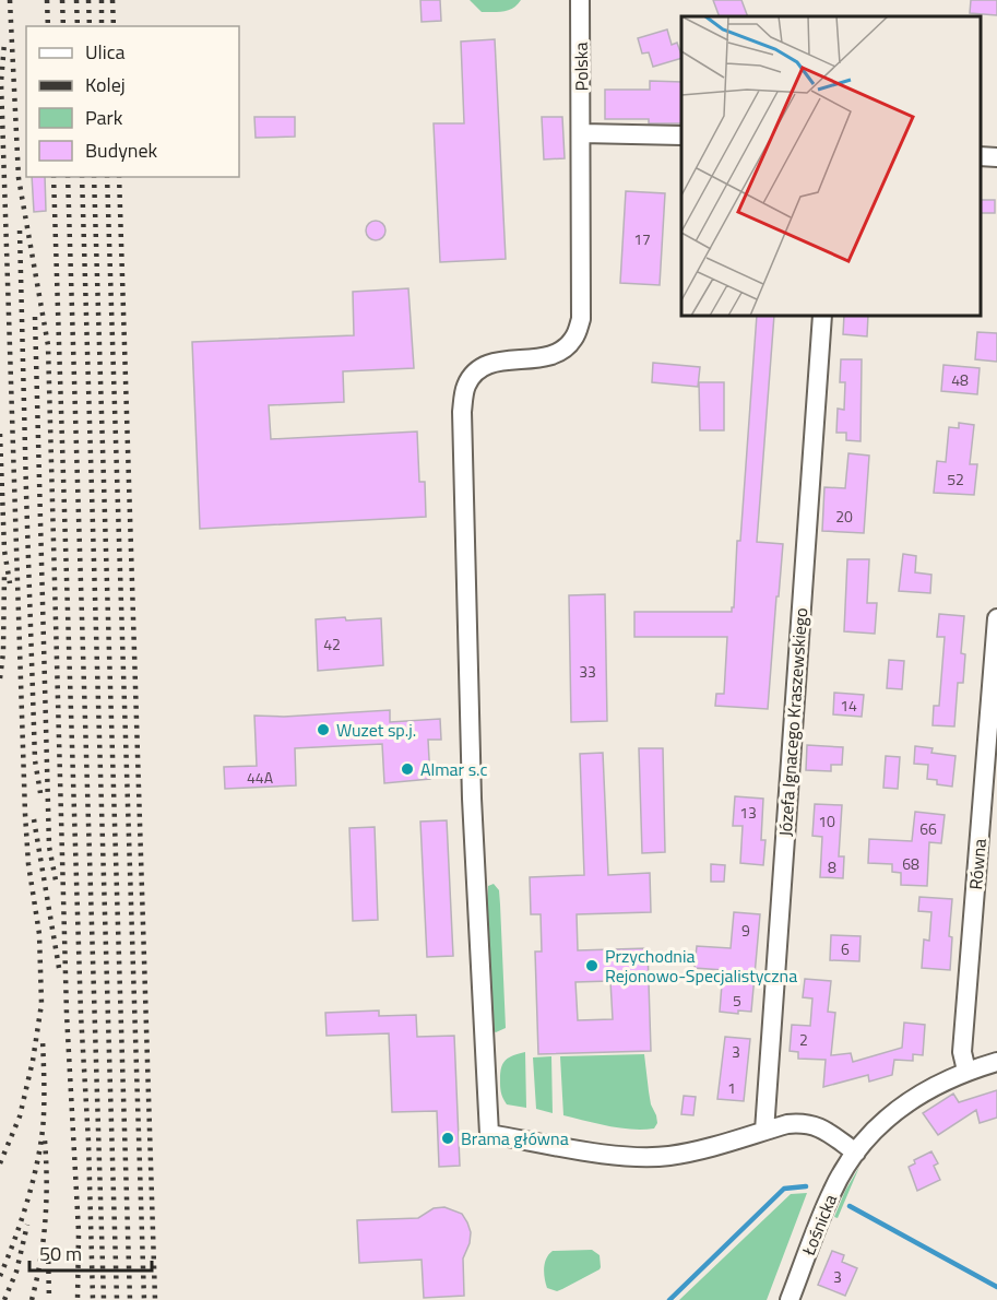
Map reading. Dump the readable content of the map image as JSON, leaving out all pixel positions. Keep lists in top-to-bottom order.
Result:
{
  "streets": {
    "street": [
      "Polska",
      "Józefa Ignacego Kraszewskiego",
      "Równa",
      "Łośnicka"
    ]
  },
  "crossings": [
    ["Polska", "Józefa Ignacego Kraszewskiego"],
    ["Równa", "Łośnicka"]
  ],
  "places": [
    "Wuzet sp.j.",
    "Almar s.c",
    "Przychodnia Rejonowo-Specjalistyczna",
    "Brama główna"
  ],
  "house_numbers": [
    "17",
    "48",
    "52",
    "20",
    "42",
    "33",
    "14",
    "44A",
    "13",
    "10",
    "66",
    "68",
    "8",
    "9",
    "6",
    "5",
    "2",
    "3",
    "1",
    "3"
  ],
  "legend": [
    "Ulica",
    "Kolej",
    "Park",
    "Budynek"
  ],
  "scale_bar": "50 m"
}
